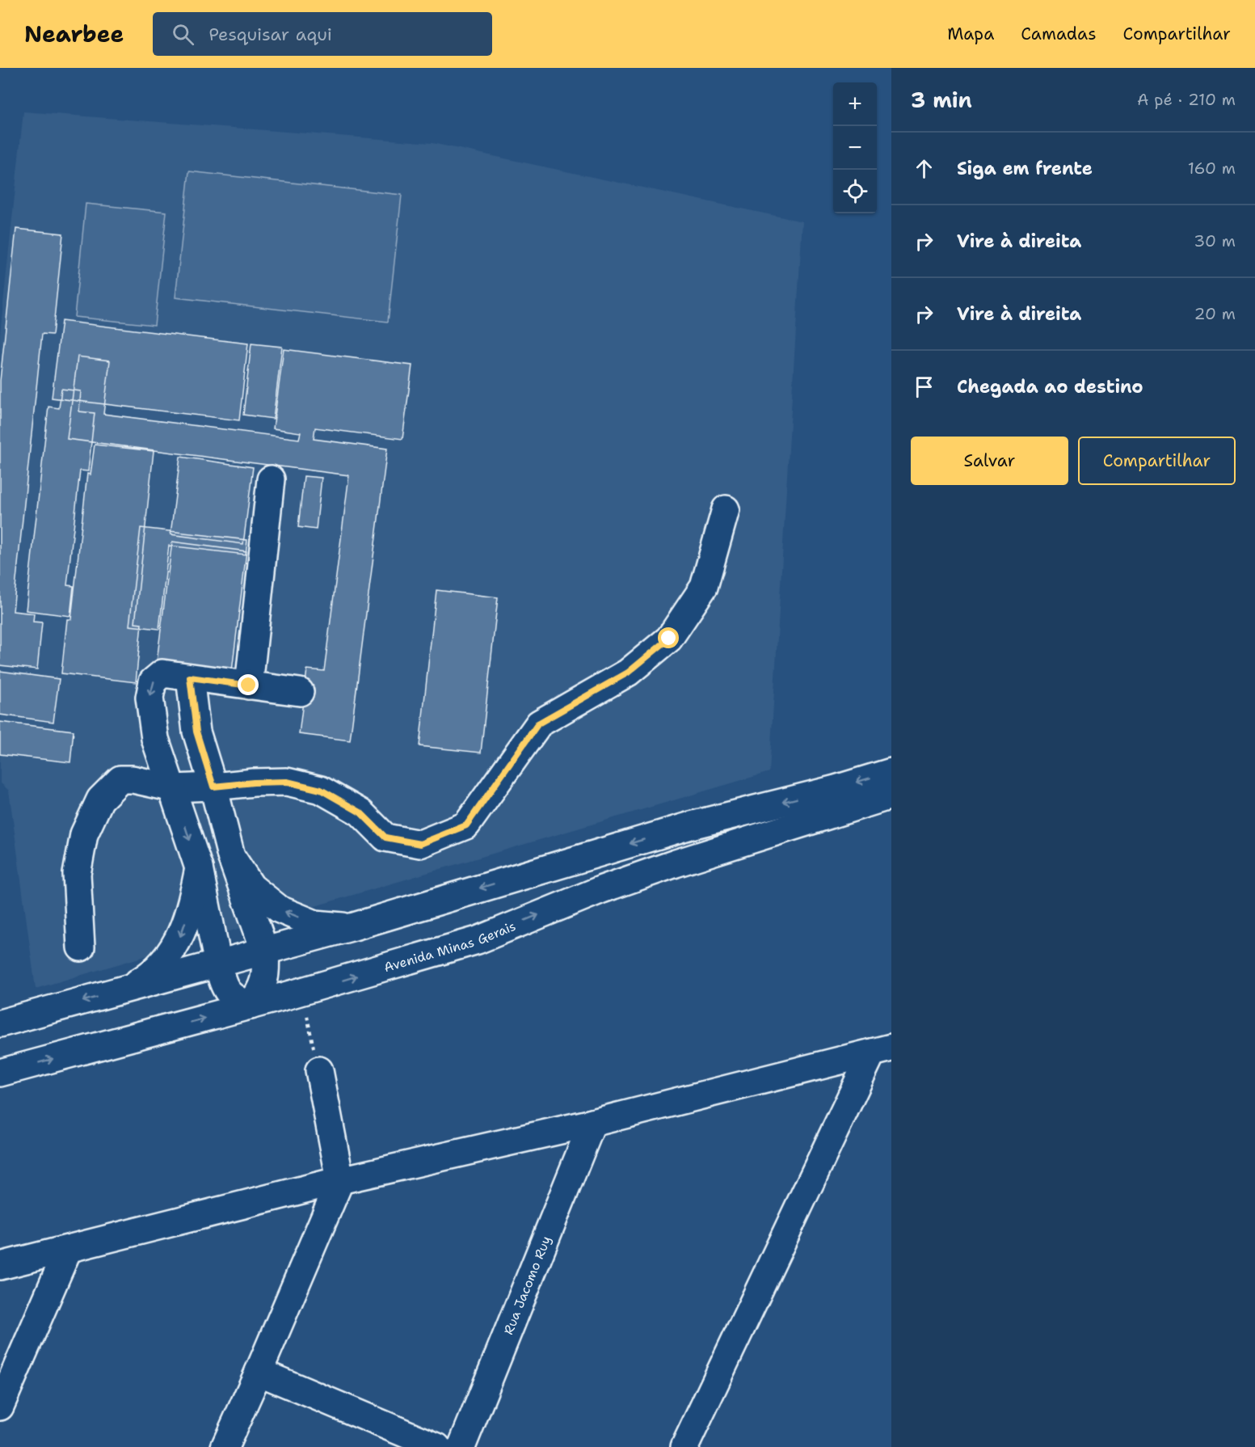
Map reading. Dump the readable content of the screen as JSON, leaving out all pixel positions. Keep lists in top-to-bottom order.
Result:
{
  "streets": {
    "main road": ["Avenida Minas Gerais", "Rua Jacomo Ruy"]
  },
  "page": {
    "header": "Nearbee",
    "search": "Pesquisar aqui",
    "nav": ["Mapa", "Camadas", "Compartilhar"],
    "heading": ["3 min", "A pé · 210 m"],
    "map_buttons": ["+", "−"],
    "list": [
      ["Siga em frente", "160 m"],
      ["Vire à direita", "30 m"],
      ["Vire à direita", "20 m"],
      "Chegada ao destino"
    ],
    "buttons": ["Salvar", "Compartilhar"]
  }
}
